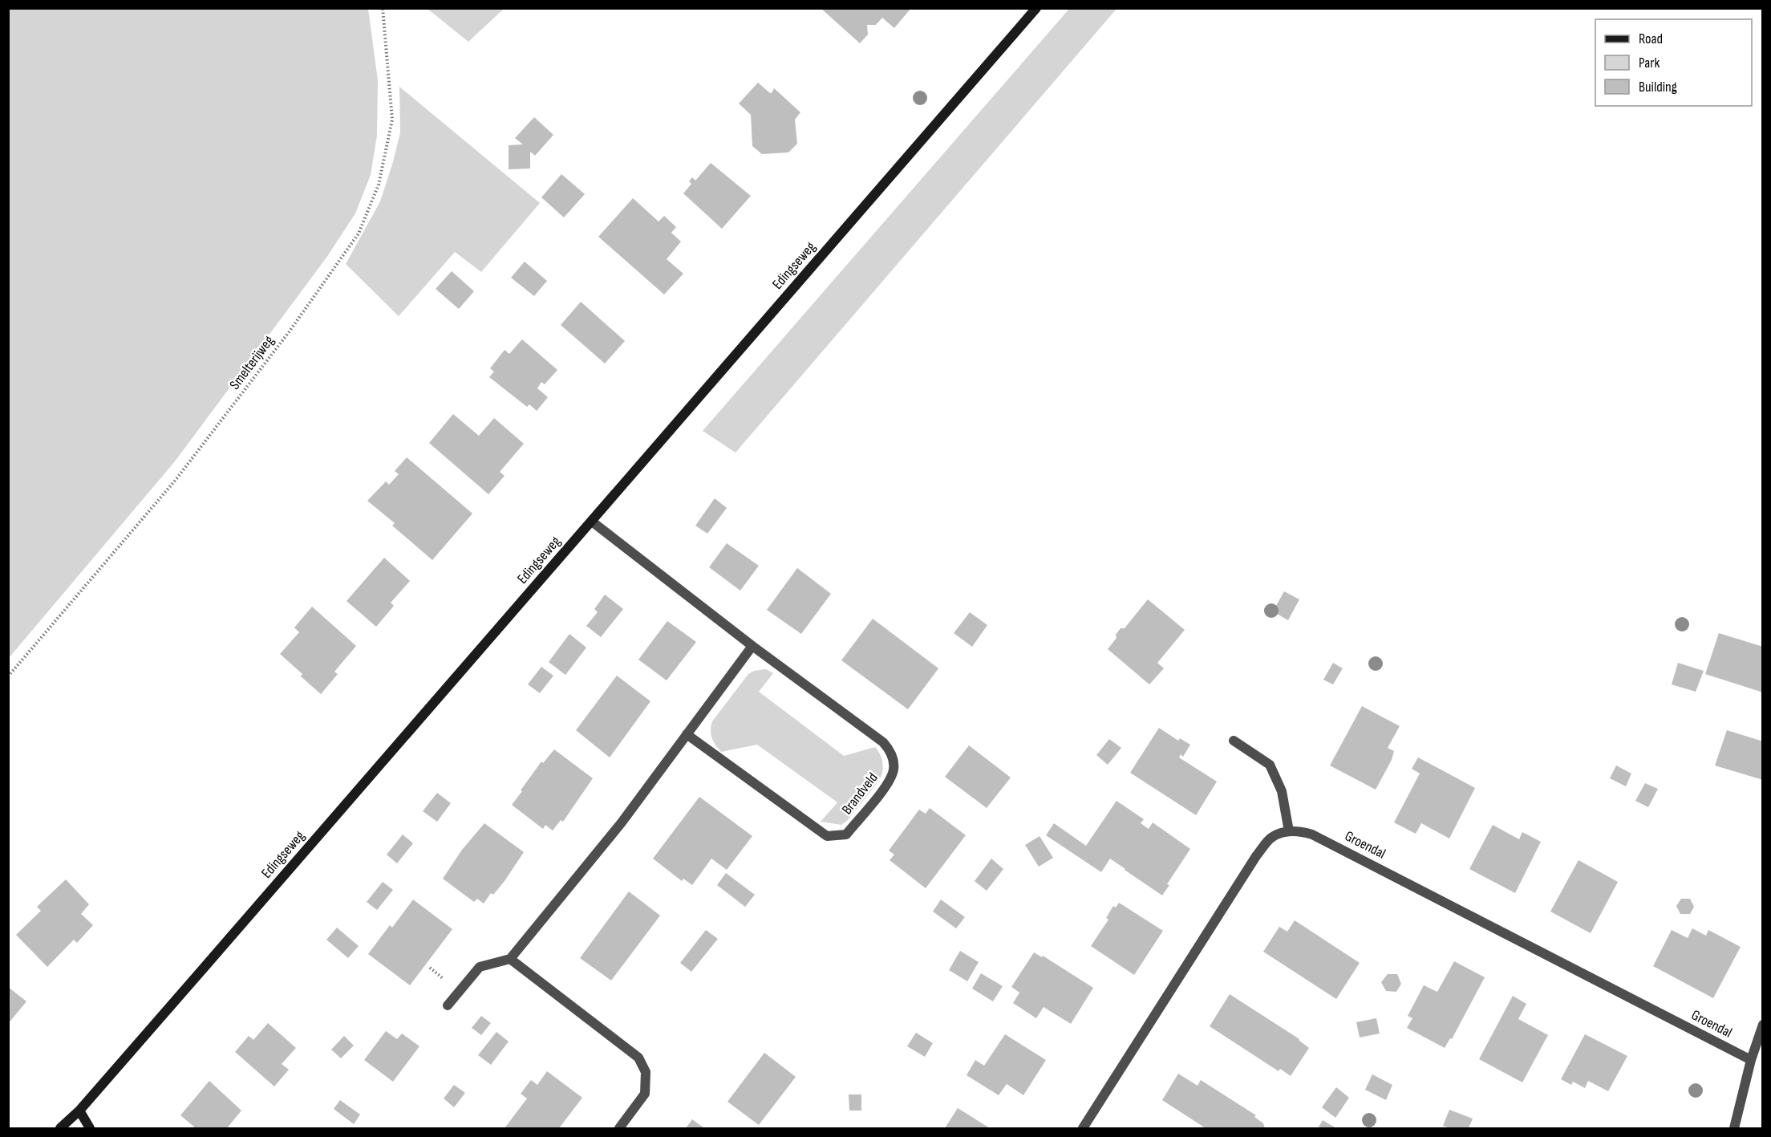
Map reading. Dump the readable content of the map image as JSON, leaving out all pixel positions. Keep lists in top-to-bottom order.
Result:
{
  "streets": {
    "main road": ["Edingseweg"],
    "street": ["Brandveld", "Groendal"],
    "path": ["Smelterijweg"]
  },
  "crossings": [
    ["Edingseweg", "Brandveld"]
  ],
  "legend": ["Road", "Park", "Building"]
}
